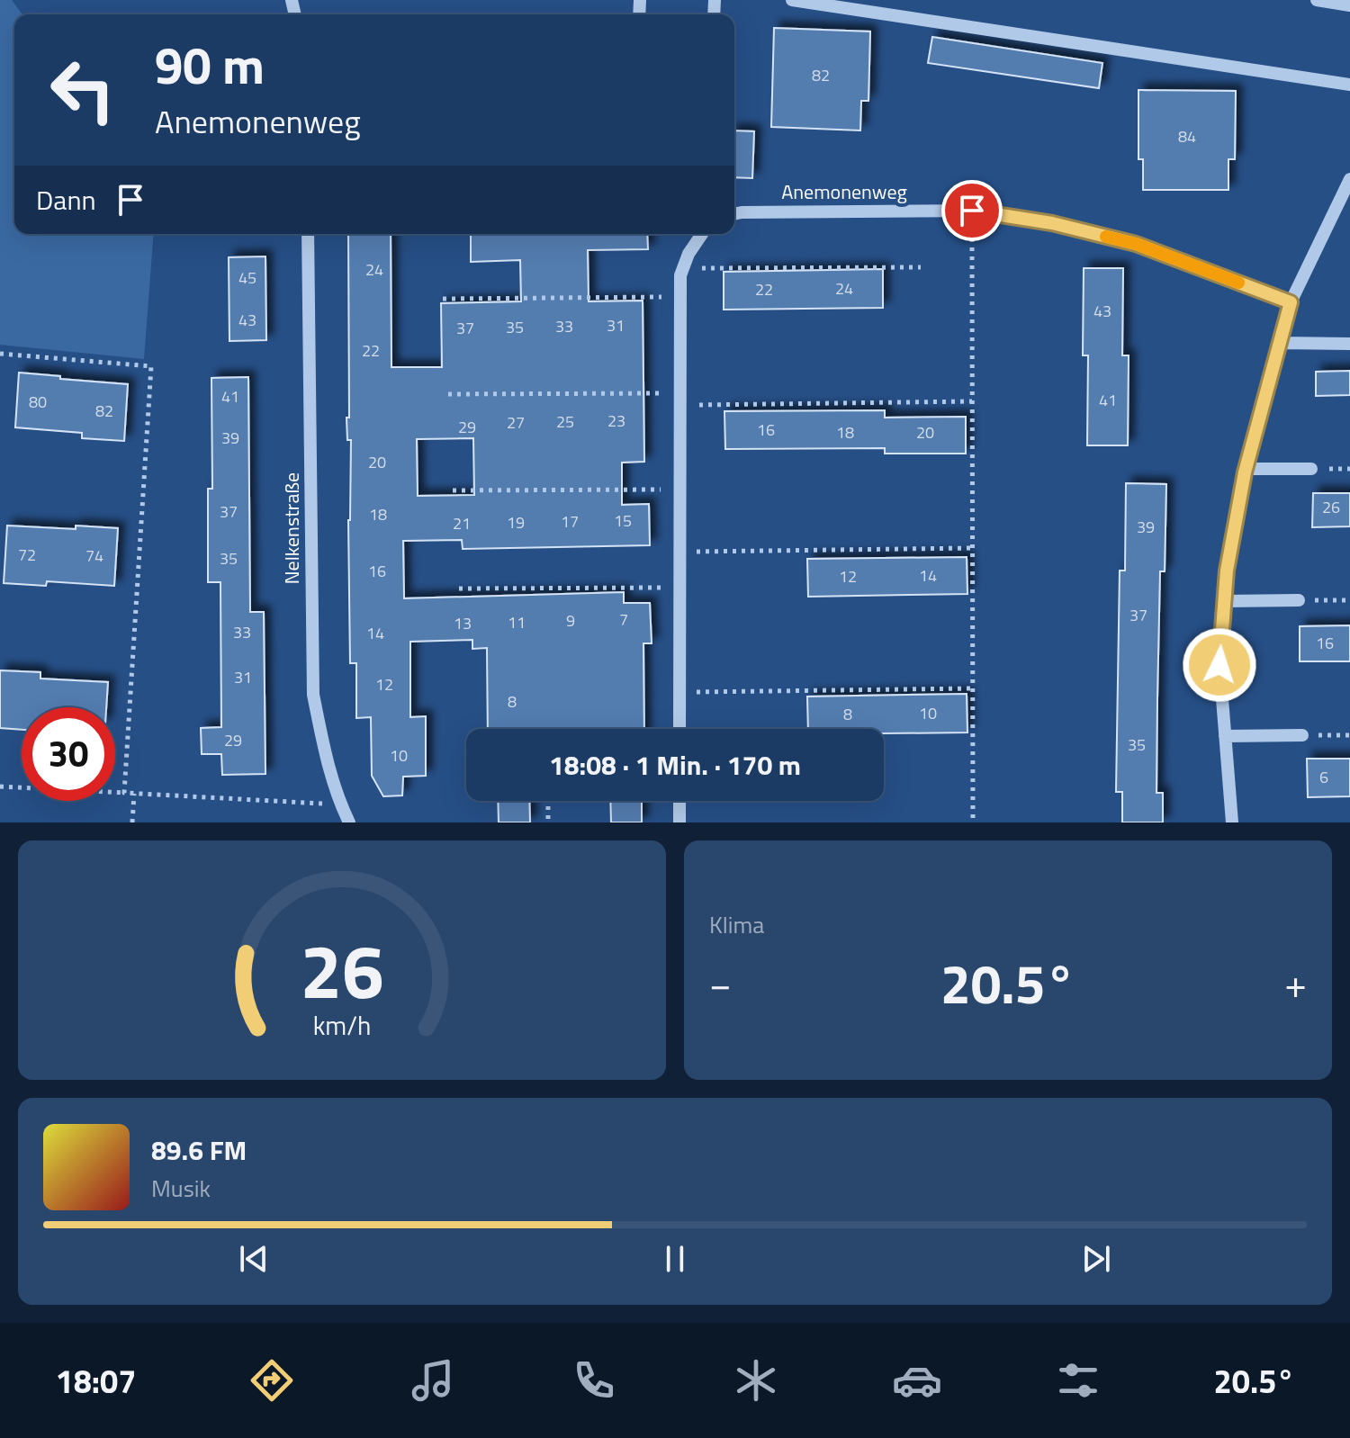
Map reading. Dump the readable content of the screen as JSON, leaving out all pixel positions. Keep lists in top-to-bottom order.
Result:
{
  "streets": {
    "street": ["Anemonenweg", "Nelkenstraße"]
  },
  "house_numbers": [
    "82",
    "84",
    "24",
    "45",
    "24",
    "22",
    "43",
    "43",
    "31",
    "33",
    "35",
    "37",
    "22",
    "41",
    "41",
    "80",
    "82",
    "23",
    "25",
    "27",
    "29",
    "16",
    "18",
    "20",
    "39",
    "20",
    "26",
    "37",
    "18",
    "15",
    "17",
    "19",
    "21",
    "39",
    "72",
    "74",
    "35",
    "16",
    "14",
    "12",
    "37",
    "7",
    "9",
    "11",
    "13",
    "33",
    "14",
    "16",
    "31",
    "12",
    "8",
    "10",
    "8",
    "29",
    "35",
    "10",
    "6"
  ],
  "page": {
    "turn": ["90 m", "Anemonenweg"],
    "then": "Dann",
    "limit": "30",
    "trip": "18:08 · 1 Min. · 170 m",
    "tile": "Klima",
    "heat": ["−", "20.5°", "+"],
    "song": ["89.6 FM", "Musik"],
    "tabs": ["18:07", "20.5°"],
    "gauge": ["26", "km/h"]
  }
}
